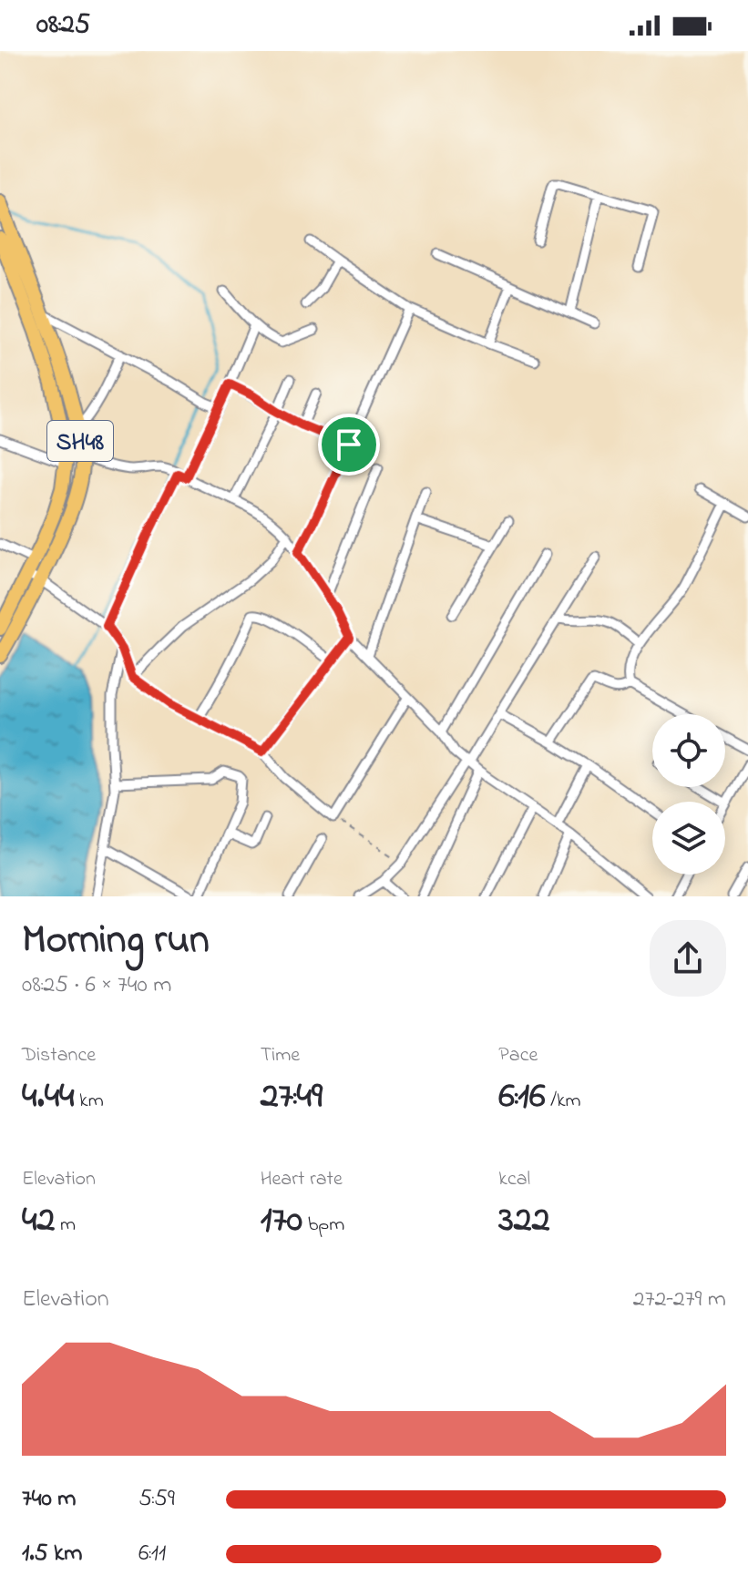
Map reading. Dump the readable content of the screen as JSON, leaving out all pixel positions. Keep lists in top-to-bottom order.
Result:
{
  "streets": {
    "main road": ["SH48"]
  },
  "page": {
    "status": "08:25",
    "heading": ["Morning run", "08:25 · 6 × 740 m"],
    "stats": [
      ["Distance", "4.44 km"],
      ["Time", "27:49"],
      ["Pace", "6:16 /km"],
      ["Elevation", "42 m"],
      ["Heart rate", "170 bpm"],
      ["kcal", "322"]
    ],
    "chart": ["Elevation", "272–279 m"],
    "list": [
      {
        "name": "740 m",
        "note": "5:59"
      },
      {
        "name": "1.5 km",
        "note": "6:11"
      }
    ]
  }
}
